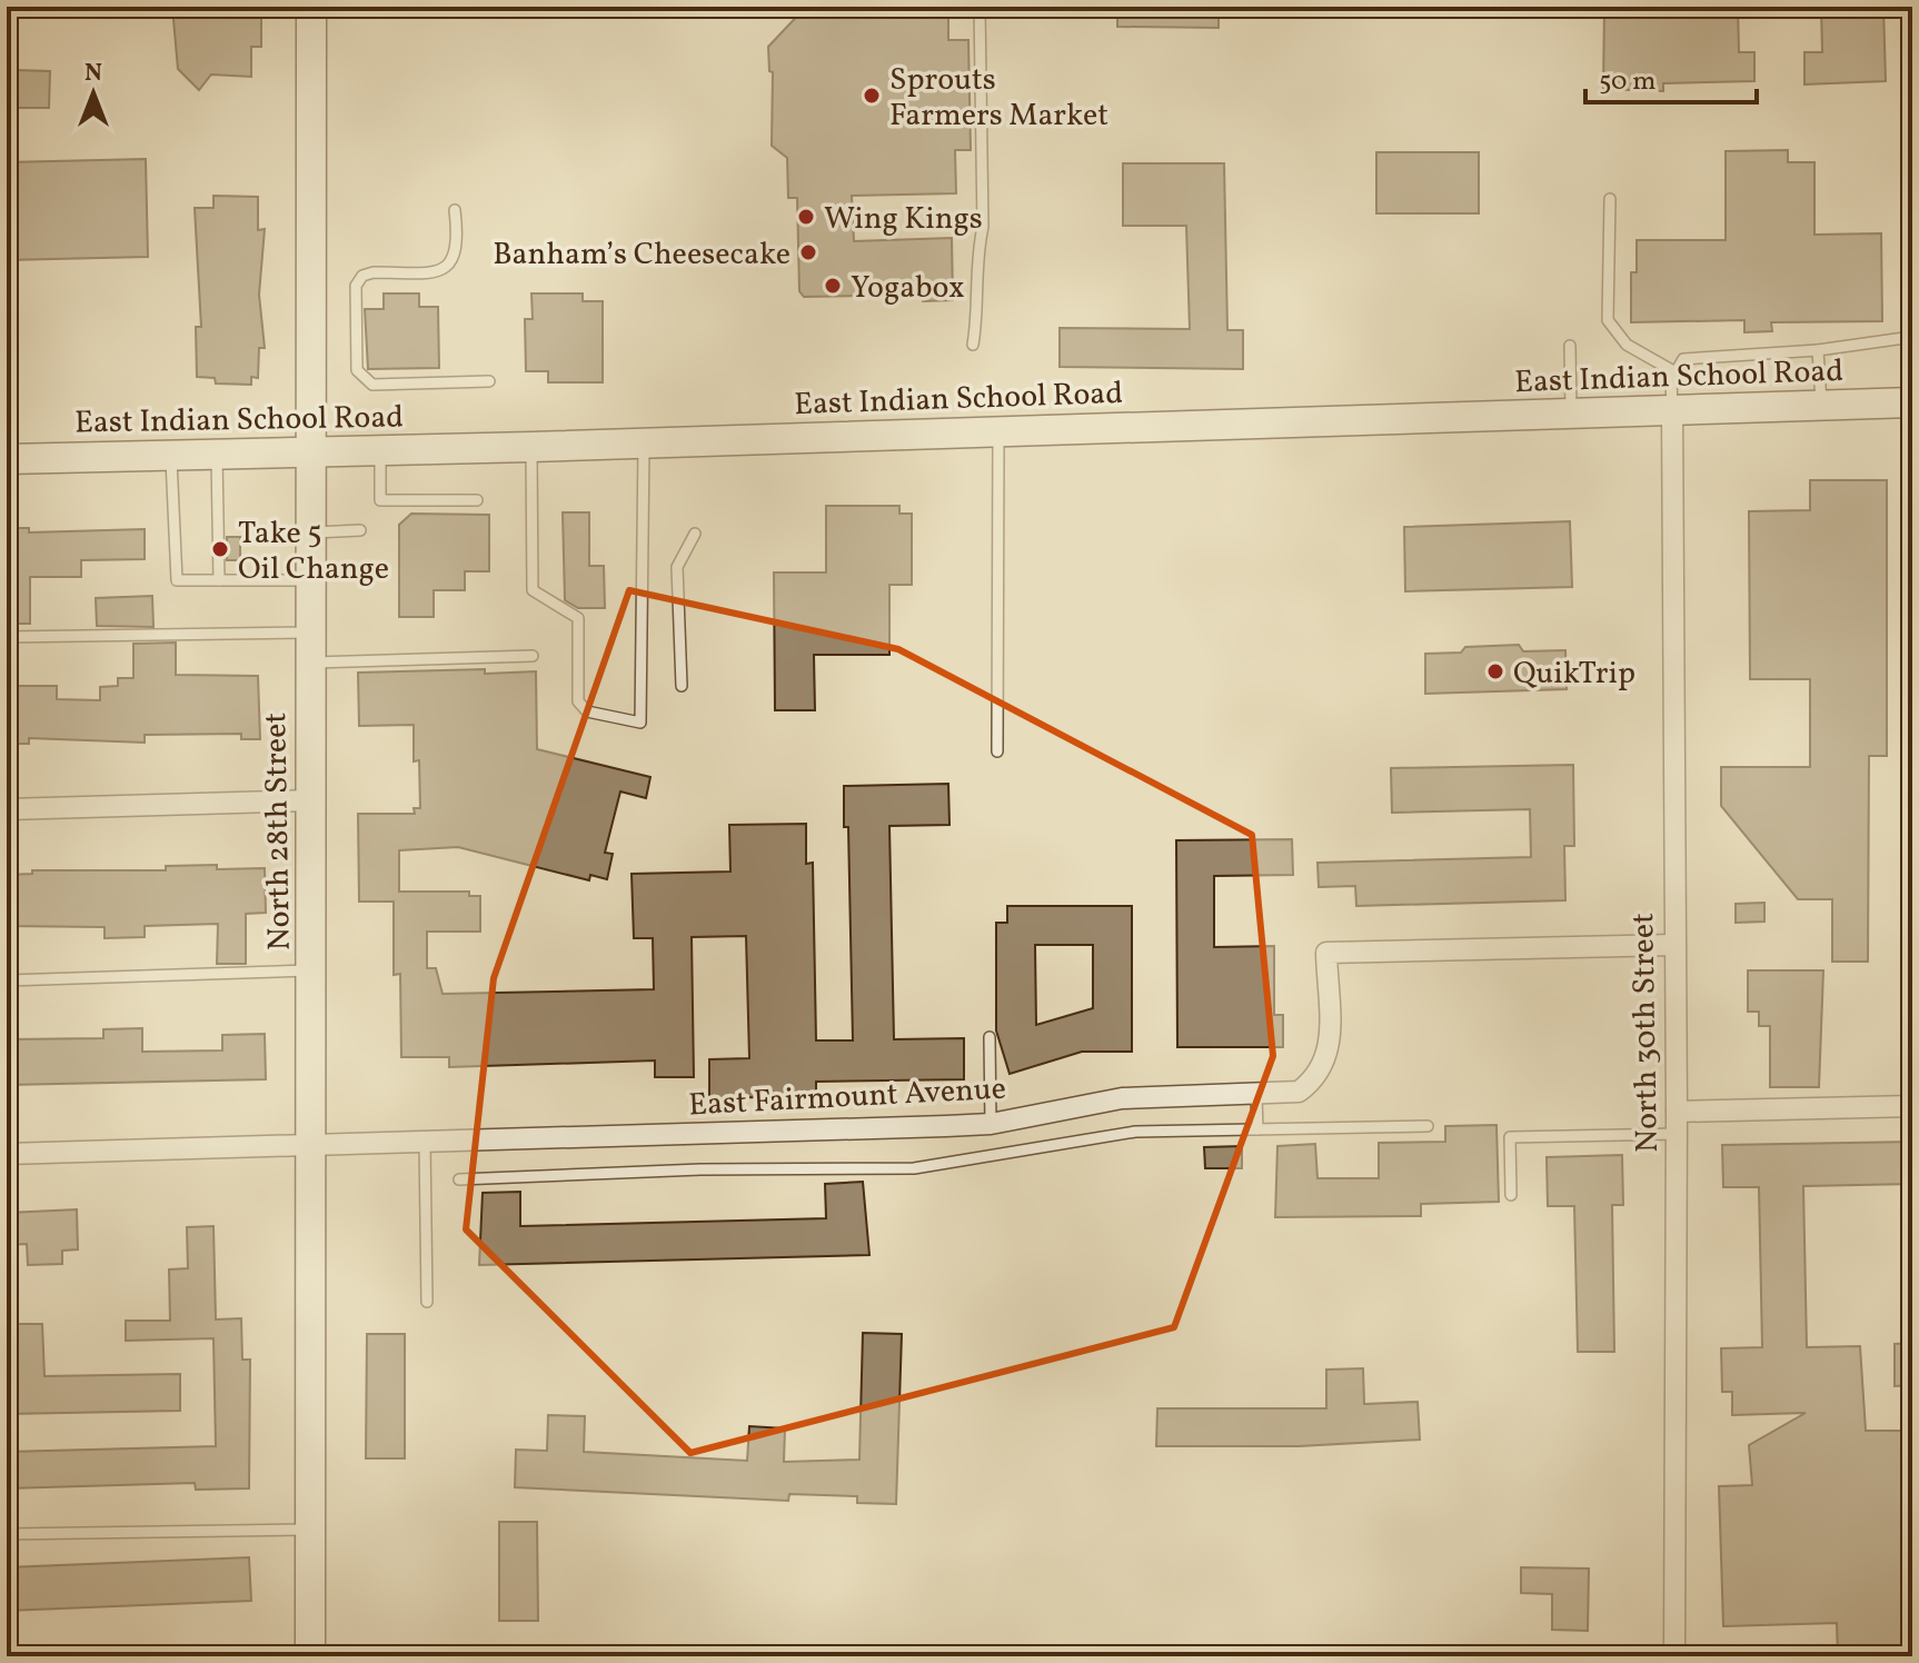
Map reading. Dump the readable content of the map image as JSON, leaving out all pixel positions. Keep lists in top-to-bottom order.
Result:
{
  "streets": {
    "main road": ["East Indian School Road", "North 28th Street"],
    "street": ["North 30th Street", "East Fairmount Avenue"]
  },
  "crossings": [
    ["East Indian School Road", "North 28th Street"],
    ["East Indian School Road", "North 30th Street"],
    ["North 28th Street", "East Fairmount Avenue"],
    ["North 30th Street", "East Fairmount Avenue"]
  ],
  "places": [
    "Sprouts Farmers Market",
    "Wing Kings",
    "Banham’s Cheesecake",
    "Yogabox",
    "Take 5 Oil Change",
    "QuikTrip"
  ],
  "scale_bar": "50 m",
  "north": "top"
}
